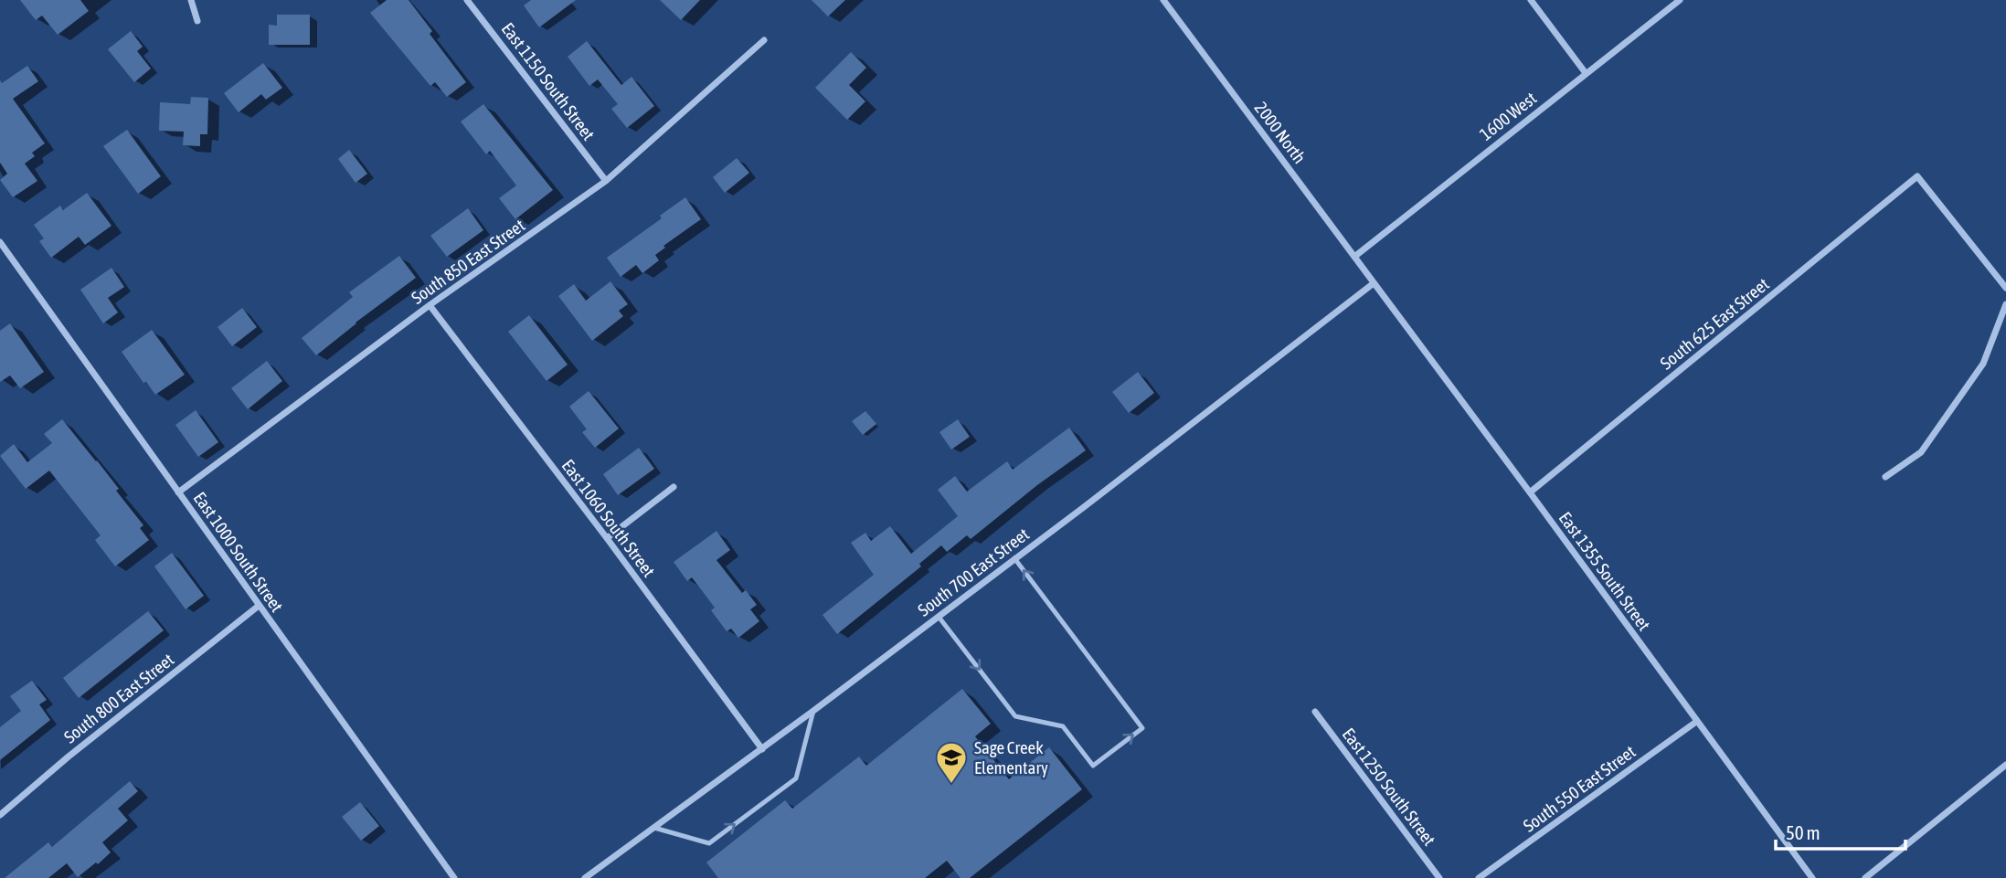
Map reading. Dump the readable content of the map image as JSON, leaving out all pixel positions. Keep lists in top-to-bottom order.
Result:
{
  "streets": {
    "street": [
      "East 1150 South Street",
      "1600 West",
      "2000 North",
      "South 850 East Street",
      "South 625 East Street",
      "East 1060 South Street",
      "East 1000 South Street",
      "East 1355 South Street",
      "South 700 East Street",
      "South 800 East Street",
      "East 1250 South Street",
      "South 550 East Street"
    ]
  },
  "crossings": [
    ["East 1150 South Street", "South 850 East Street"],
    ["1600 West", "2000 North"],
    ["2000 North", "East 1355 South Street"],
    ["2000 North", "South 700 East Street"],
    ["South 850 East Street", "East 1060 South Street"],
    ["South 850 East Street", "East 1000 South Street"],
    ["South 625 East Street", "East 1355 South Street"],
    ["East 1060 South Street", "South 700 East Street"],
    ["East 1000 South Street", "South 800 East Street"],
    ["East 1355 South Street", "South 700 East Street"],
    ["East 1355 South Street", "South 550 East Street"]
  ],
  "places": {
    "school or university": ["Sage Creek Elementary"]
  },
  "scale_bar": "50 m"
}
